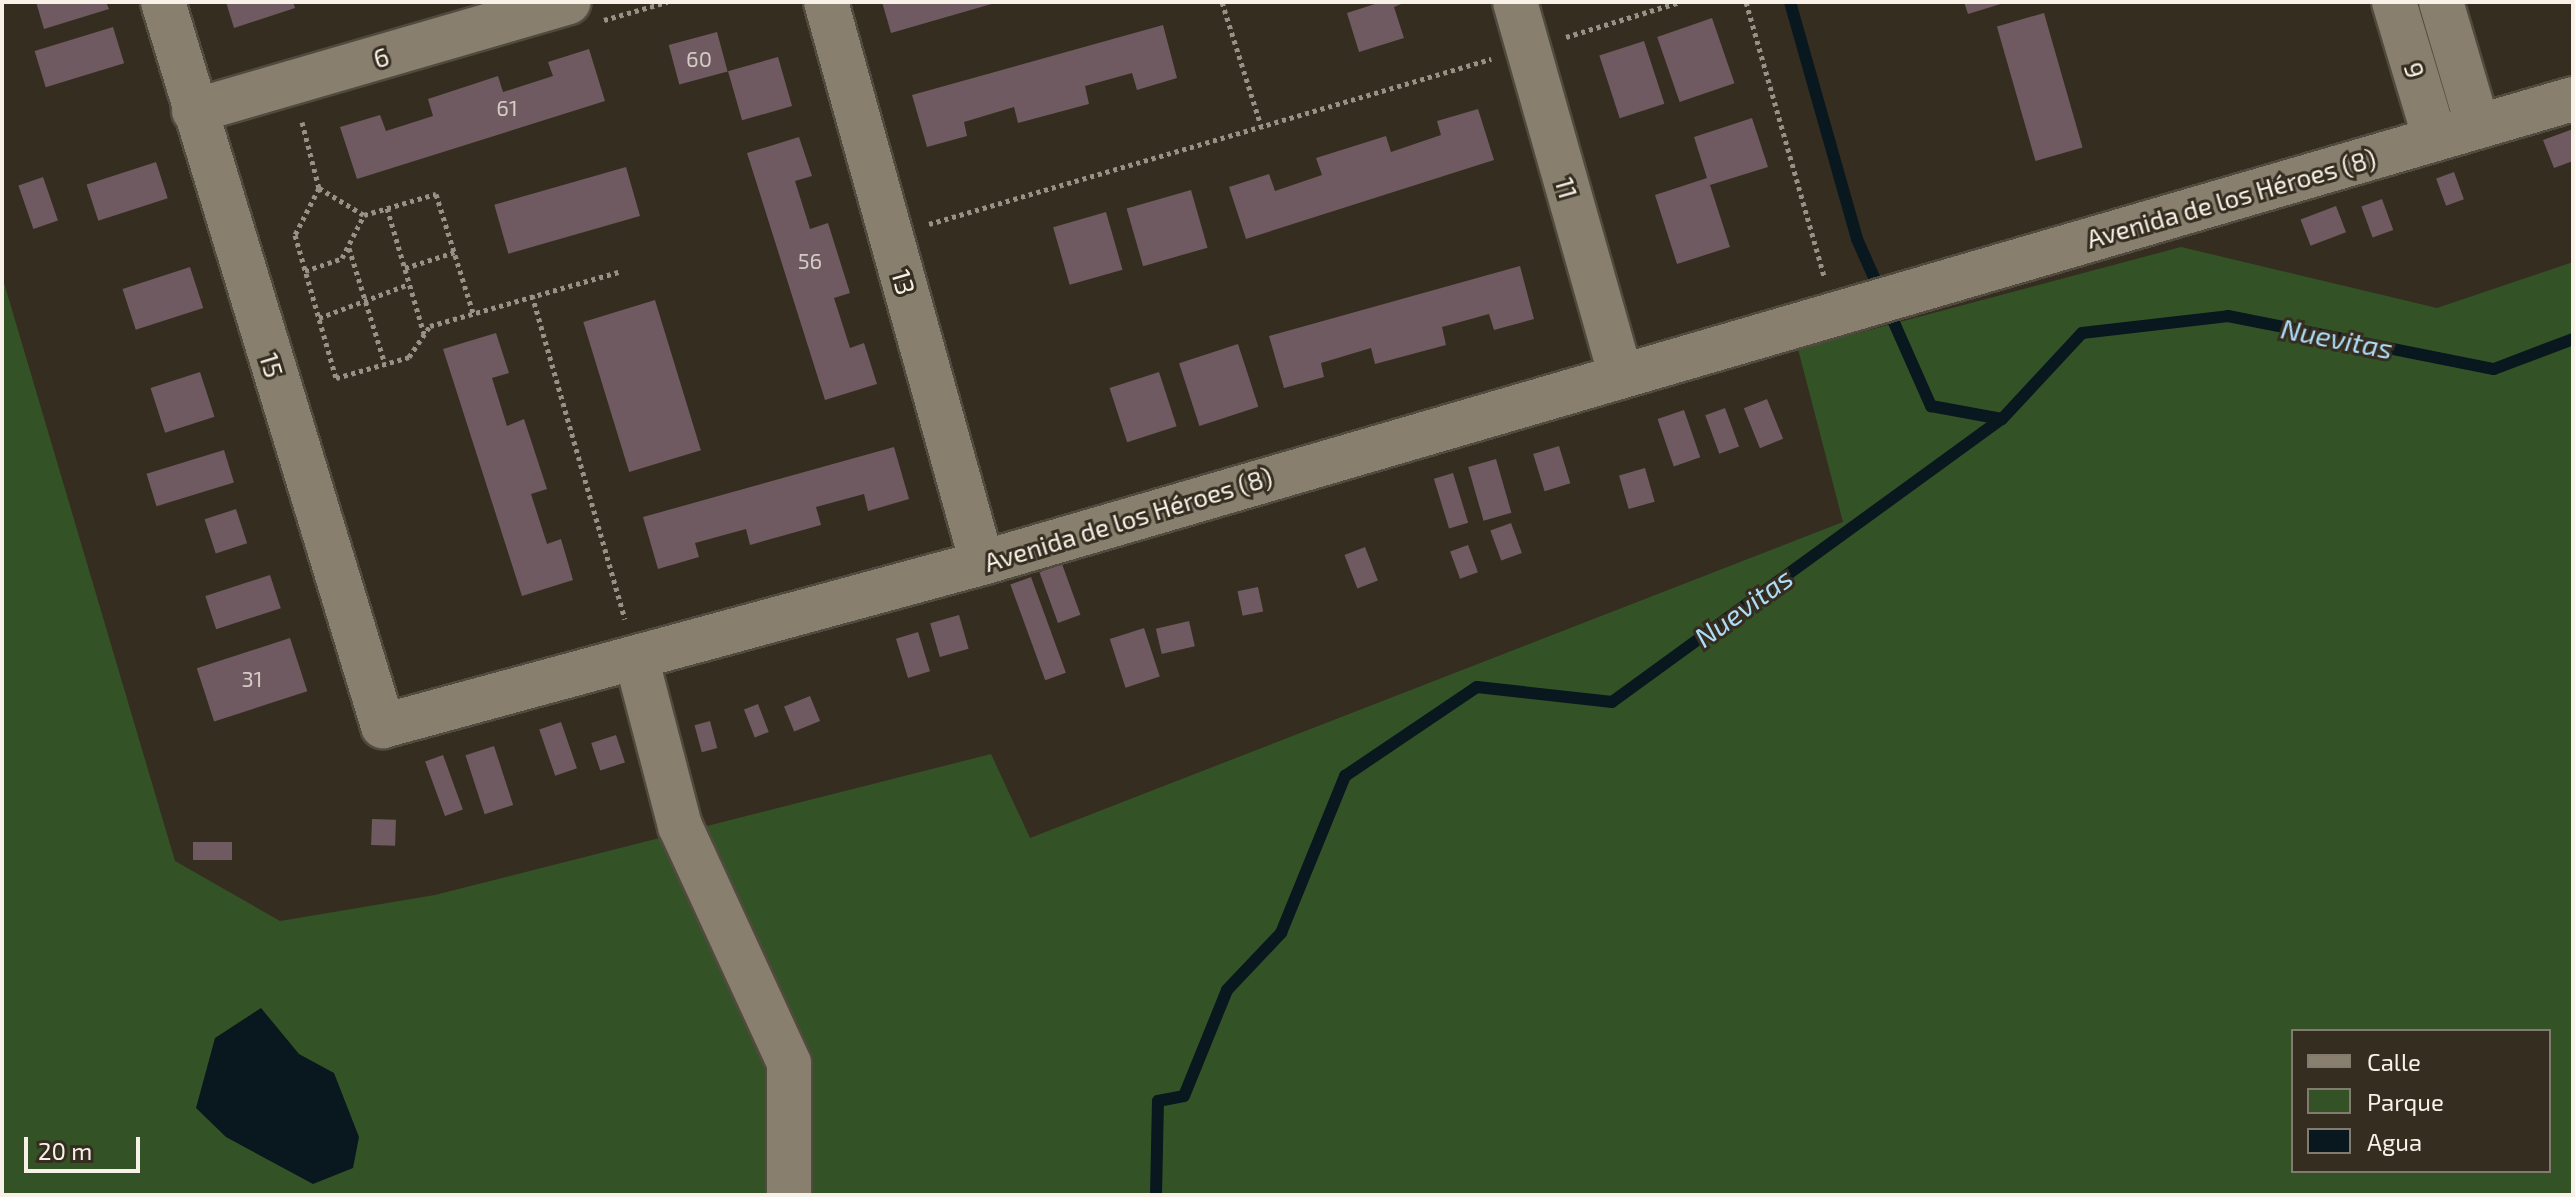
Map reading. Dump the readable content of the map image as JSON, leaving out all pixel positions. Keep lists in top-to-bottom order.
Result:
{
  "streets": {
    "street": [
      "6",
      "9",
      "11",
      "Avenida de los Héroes (8)",
      "13",
      "15"
    ]
  },
  "crossings": [
    ["6", "15"],
    ["9", "Avenida de los Héroes (8)"],
    ["11", "Avenida de los Héroes (8)"],
    ["Avenida de los Héroes (8)", "13"],
    ["Avenida de los Héroes (8)", "15"]
  ],
  "water": ["Nuevitas"],
  "house_numbers": [
    "60",
    "61",
    "56",
    "31"
  ],
  "legend": ["Calle", "Parque", "Agua"],
  "scale_bar": "20 m"
}
